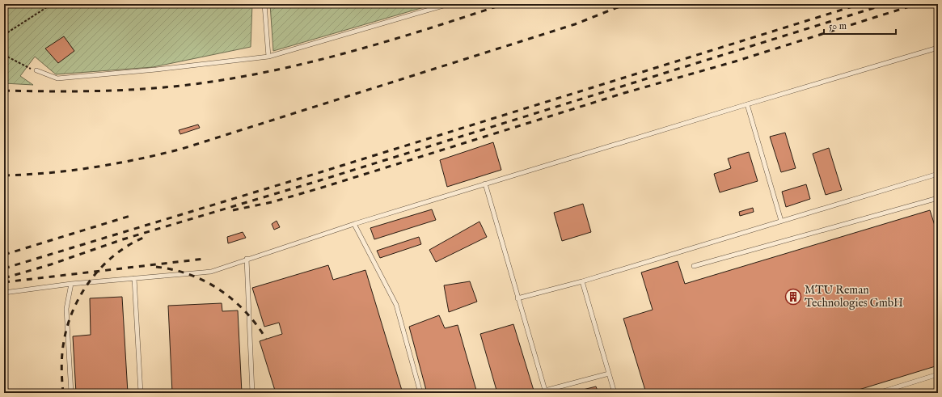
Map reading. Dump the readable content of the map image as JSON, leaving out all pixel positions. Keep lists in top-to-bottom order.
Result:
{
  "places": {
    "building": ["MTU Reman Technologies GmbH"]
  },
  "scale_bar": "50 m"
}
